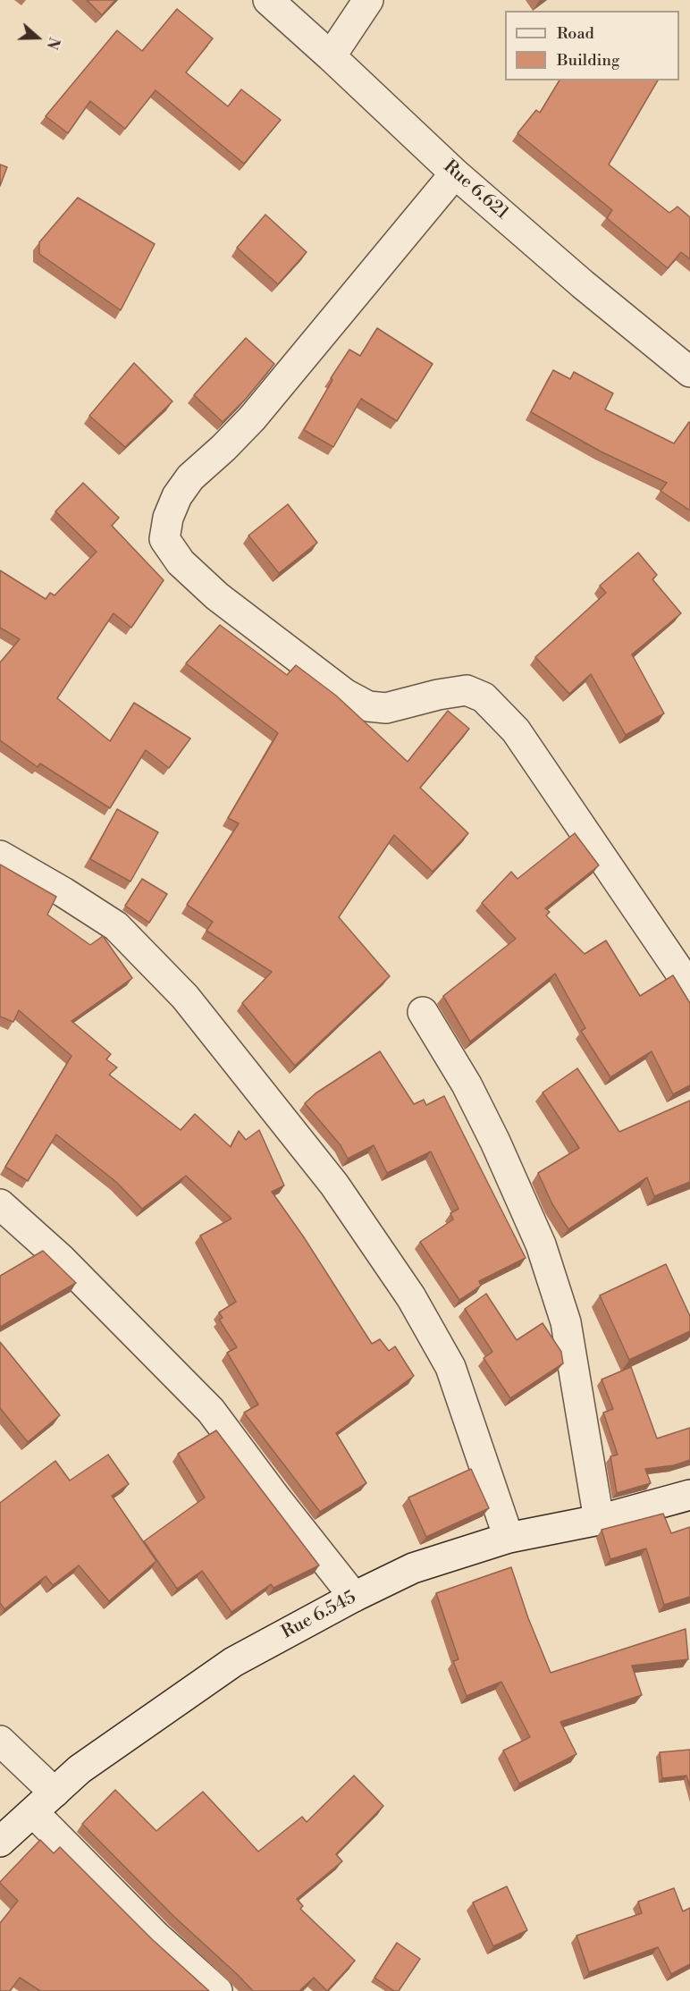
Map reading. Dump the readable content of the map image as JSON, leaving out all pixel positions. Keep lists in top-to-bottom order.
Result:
{
  "streets": {
    "street": ["Rue 6.621", "Rue 6.545"]
  },
  "legend": ["Road", "Building"],
  "north": "right"
}
